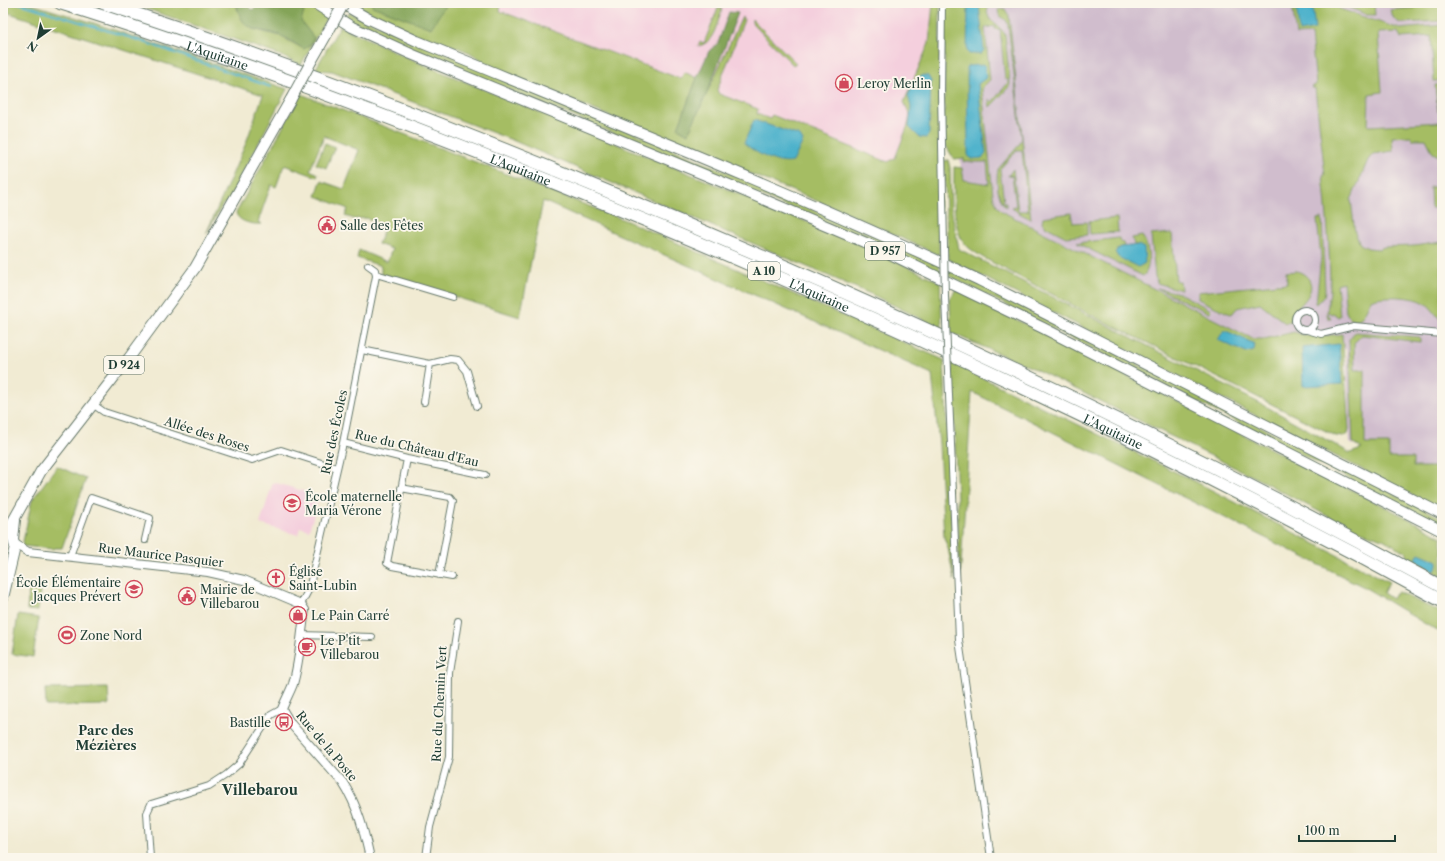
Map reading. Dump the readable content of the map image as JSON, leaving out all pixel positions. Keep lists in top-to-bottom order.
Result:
{
  "streets": {
    "highway": ["L'Aquitaine", "A 10"],
    "main road": ["D 957", "D 924"],
    "street": [
      "Rue des Écoles",
      "Allée des Roses",
      "Rue du Château d'Eau",
      "Rue Maurice Pasquier",
      "Rue du Chemin Vert",
      "Rue de la Poste"
    ]
  },
  "crossings": [
    ["D 957", "D 924"],
    ["D 924", "Allée des Roses"],
    ["D 924", "Rue Maurice Pasquier"],
    ["Rue des Écoles", "Allée des Roses"],
    ["Rue des Écoles", "Rue du Château d'Eau"],
    ["Rue des Écoles", "Rue Maurice Pasquier"],
    ["Rue des Écoles", "Rue de la Poste"],
    ["Rue Maurice Pasquier", "Rue de la Poste"]
  ],
  "districts": ["Parc des Mézières", "Villebarou"],
  "places": {
    "shop": ["Leroy Merlin", "Le Pain Carré"],
    "public building": ["Salle des Fêtes", "Mairie de Villebarou"],
    "school or university": ["École maternelle Maria Vérone", "École Élémentaire Jacques Prévert"],
    "church": ["Église Saint-Lubin"],
    "sports": ["Zone Nord"],
    "cafe": ["Le P'tit Villebarou"],
    "bus stop": ["Bastille"]
  },
  "scale_bar": "100 m",
  "north": "bottom left"
}
